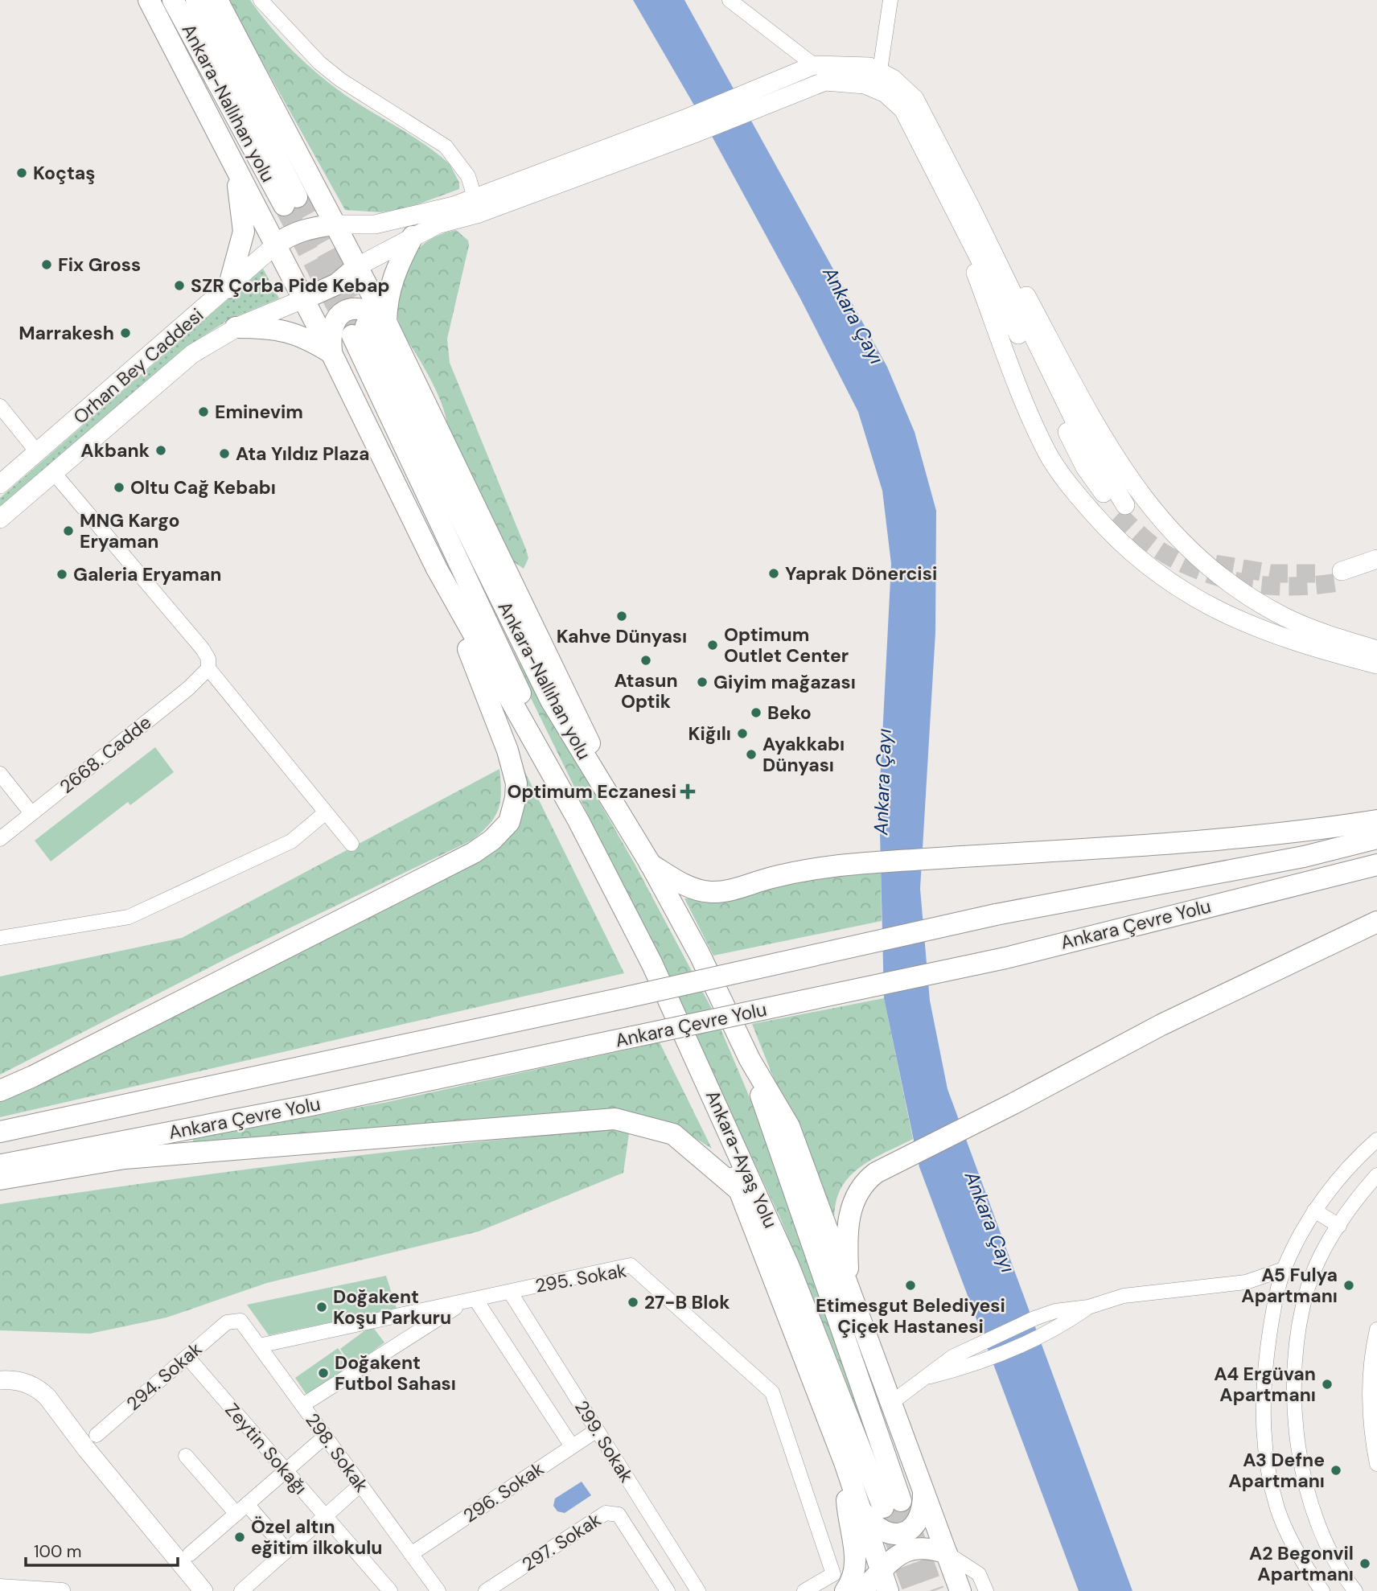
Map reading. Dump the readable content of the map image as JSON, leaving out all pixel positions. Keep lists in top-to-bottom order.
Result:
{
  "streets": {
    "highway": ["Ankara-Nallıhan yolu", "Ankara Çevre Yolu", "Ankara-Ayaş Yolu"],
    "main road": ["Orhan Bey Caddesi"],
    "street": [
      "2668. Cadde",
      "295. Sokak",
      "294. Sokak",
      "299. Sokak",
      "Zeytin Sokağı",
      "298. Sokak",
      "296. Sokak",
      "297. Sokak"
    ]
  },
  "crossings": [
    ["Ankara-Nallıhan yolu", "Ankara-Ayaş Yolu"],
    ["295. Sokak", "299. Sokak"],
    ["295. Sokak", "298. Sokak"],
    ["294. Sokak", "Zeytin Sokağı"],
    ["294. Sokak", "298. Sokak"],
    ["299. Sokak", "296. Sokak"],
    ["298. Sokak", "296. Sokak"]
  ],
  "water": ["Ankara Çayı"],
  "places": {
    "other": [
      "Koçtaş",
      "Fix Gross",
      "SZR Çorba Pide Kebap",
      "Marrakesh",
      "Eminevim",
      "Akbank",
      "Ata Yıldız Plaza",
      "Oltu Cağ Kebabı",
      "MNG Kargo Eryaman",
      "Yaprak Dönercisi",
      "Galeria Eryaman",
      "Kahve Dünyası",
      "Optimum Outlet Center",
      "Atasun Optik",
      "Giyim mağazası",
      "Beko",
      "Kiğılı",
      "Ayakkabı Dünyası",
      "Etimesgut Belediyesi Çiçek Hastanesi",
      "A5 Fulya Apartmanı",
      "27-B Blok",
      "Doğakent Koşu Parkuru",
      "Doğakent Futbol Sahası",
      "A4 Ergüvan Apartmanı",
      "A3 Defne Apartmanı",
      "Özel altın eğitim ilkokulu",
      "A2 Begonvil Apartmanı"
    ],
    "health": ["Optimum Eczanesi"]
  },
  "scale_bar": "100 m"
}
